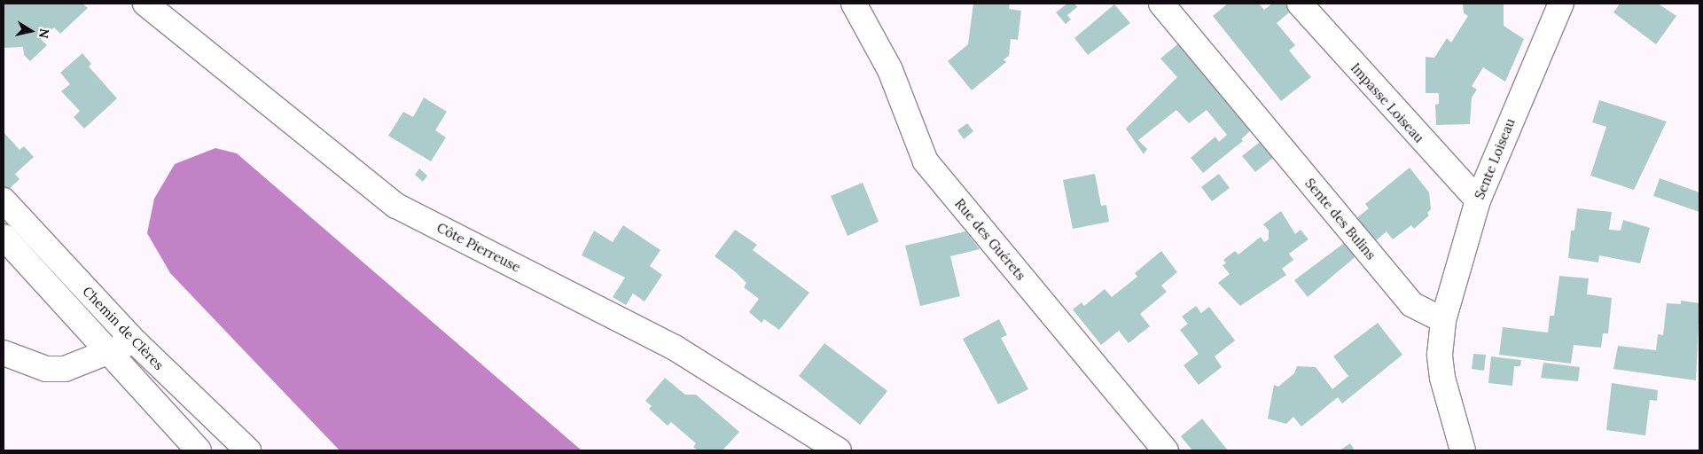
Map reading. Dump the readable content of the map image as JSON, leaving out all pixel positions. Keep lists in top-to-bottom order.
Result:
{
  "streets": {
    "street": [
      "Impasse Loiseau",
      "Sente Loiseau",
      "Sente des Bulins",
      "Rue des Guérets",
      "Côte Pierreuse",
      "Chemin de Clères"
    ]
  },
  "crossings": [
    ["Impasse Loiseau", "Sente Loiseau"],
    ["Sente Loiseau", "Sente des Bulins"]
  ],
  "north": "right"
}
